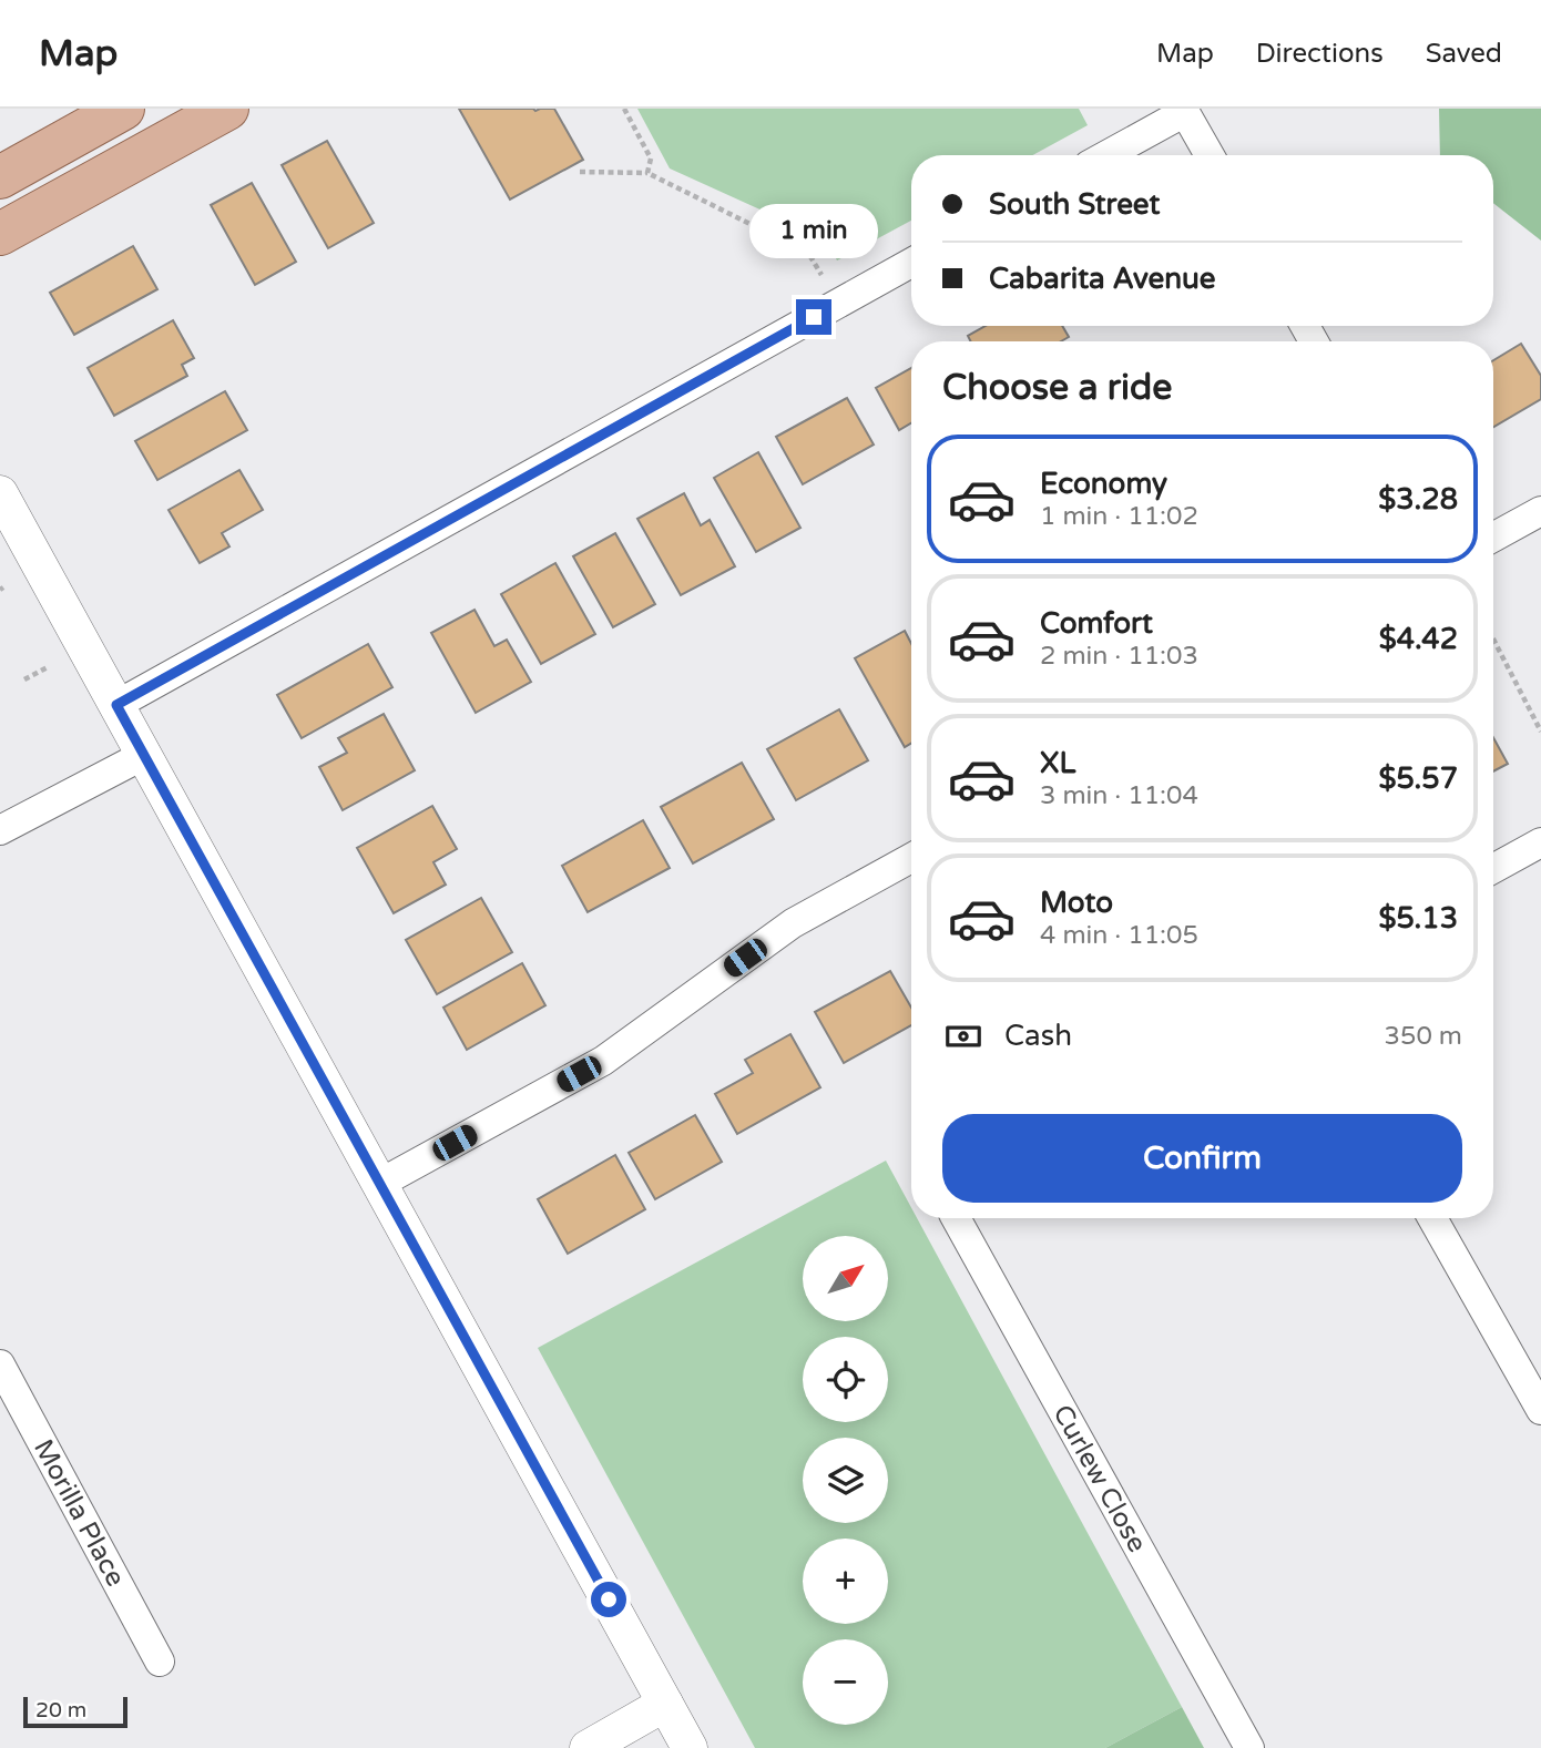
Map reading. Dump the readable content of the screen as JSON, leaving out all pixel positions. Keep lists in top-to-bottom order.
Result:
{
  "streets": {
    "street": ["Curlew Close", "Morilla Place"]
  },
  "scale_bar": "20 m",
  "north": "top right",
  "page": {
    "header": "Map",
    "nav": ["Map", "Directions", "Saved"],
    "banner": ["South Street", "Cabarita Avenue"],
    "bubble": "1 min",
    "heading": "Choose a ride",
    "list": [
      {
        "name": "Economy",
        "note": "1 min · 11:02",
        "value": "$3.28"
      },
      {
        "name": "Comfort",
        "note": "2 min · 11:03",
        "value": "$4.42"
      },
      {
        "name": "XL",
        "note": "3 min · 11:04",
        "value": "$5.57"
      },
      {
        "name": "Moto",
        "note": "4 min · 11:05",
        "value": "$5.13"
      }
    ],
    "pay": ["Cash", "350 m"],
    "buttons": "Confirm",
    "map_buttons": ["+", "−"],
    "scale": "20 m"
  }
}
